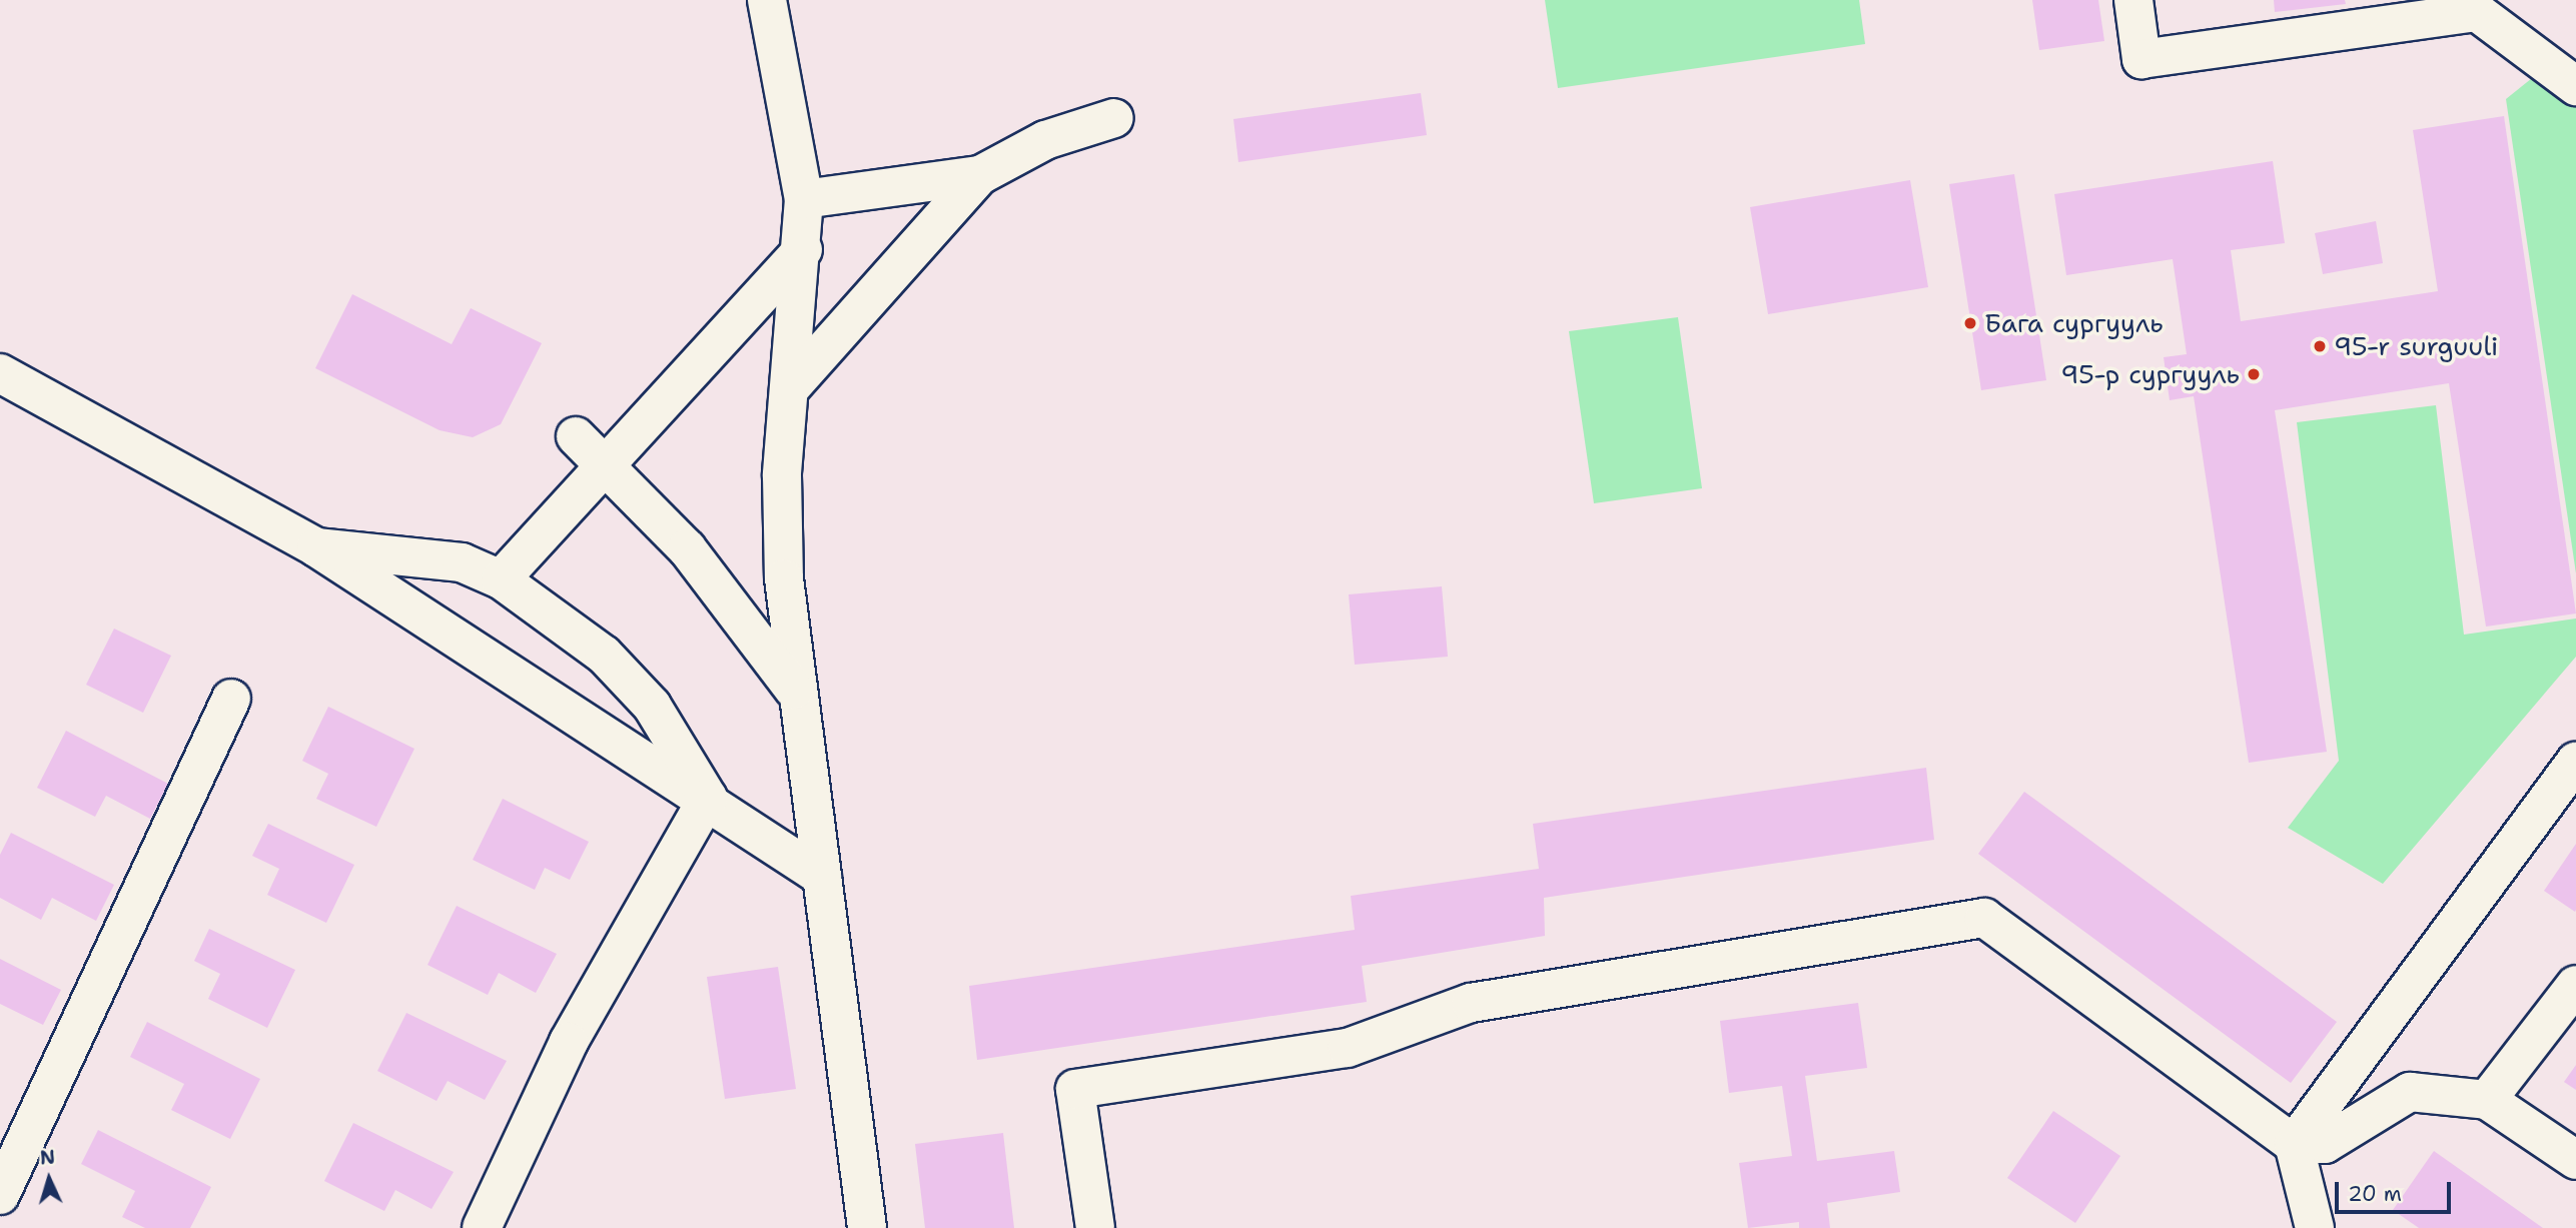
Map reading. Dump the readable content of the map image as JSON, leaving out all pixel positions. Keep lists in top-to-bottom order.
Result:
{
  "places": ["Бага сургууль", "95-r surguuli", "95-р сургууль"],
  "scale_bar": "20 m",
  "north": "top"
}
